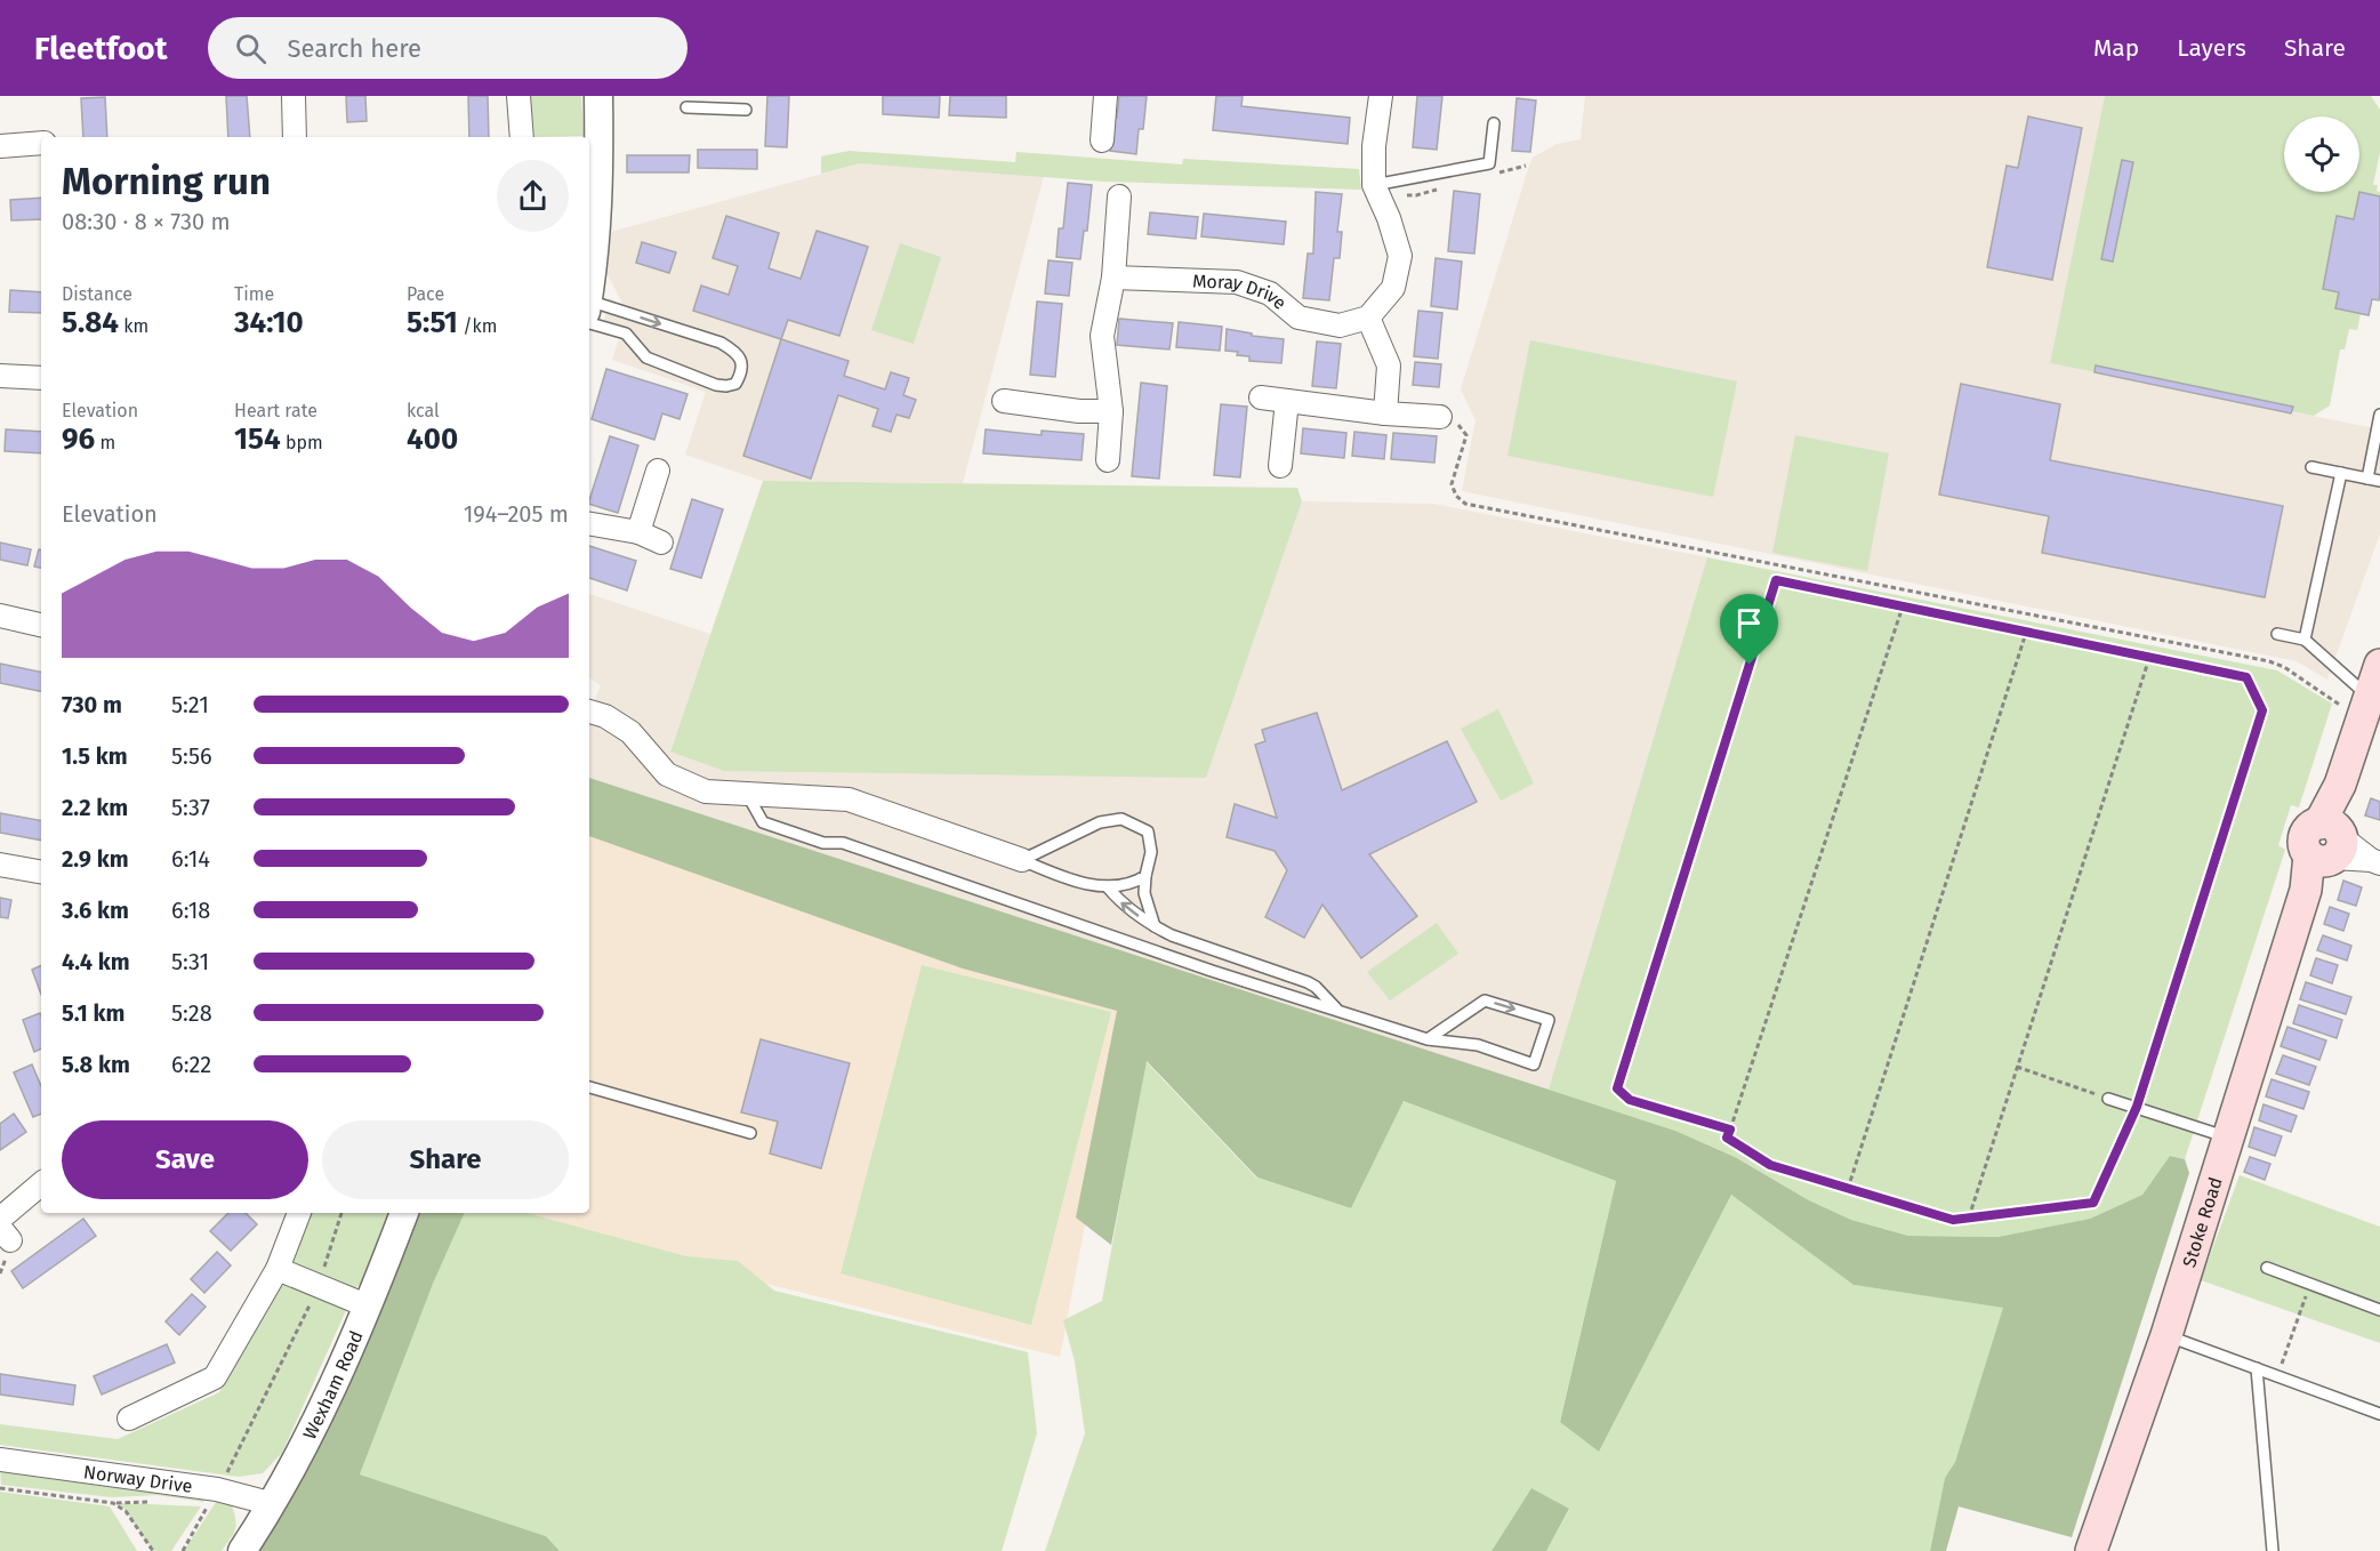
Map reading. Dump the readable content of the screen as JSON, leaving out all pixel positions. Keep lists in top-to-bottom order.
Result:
{
  "streets": {
    "main road": ["Stoke Road"],
    "street": ["Moray Drive", "Wexham Road", "Norway Drive"]
  },
  "crossings": [
    ["Wexham Road", "Norway Drive"]
  ],
  "page": {
    "header": "Fleetfoot",
    "search": "Search here",
    "nav": ["Map", "Layers", "Share"],
    "heading": ["Morning run", "08:30 · 8 × 730 m"],
    "stats": [
      ["Distance", "5.84 km"],
      ["Time", "34:10"],
      ["Pace", "5:51 /km"],
      ["Elevation", "96 m"],
      ["Heart rate", "154 bpm"],
      ["kcal", "400"]
    ],
    "chart": ["Elevation", "194–205 m"],
    "list": [
      {
        "name": "730 m",
        "note": "5:21"
      },
      {
        "name": "1.5 km",
        "note": "5:56"
      },
      {
        "name": "2.2 km",
        "note": "5:37"
      },
      {
        "name": "2.9 km",
        "note": "6:14"
      },
      {
        "name": "3.6 km",
        "note": "6:18"
      },
      {
        "name": "4.4 km",
        "note": "5:31"
      },
      {
        "name": "5.1 km",
        "note": "5:28"
      },
      {
        "name": "5.8 km",
        "note": "6:22"
      }
    ],
    "buttons": ["Save", "Share"]
  }
}
